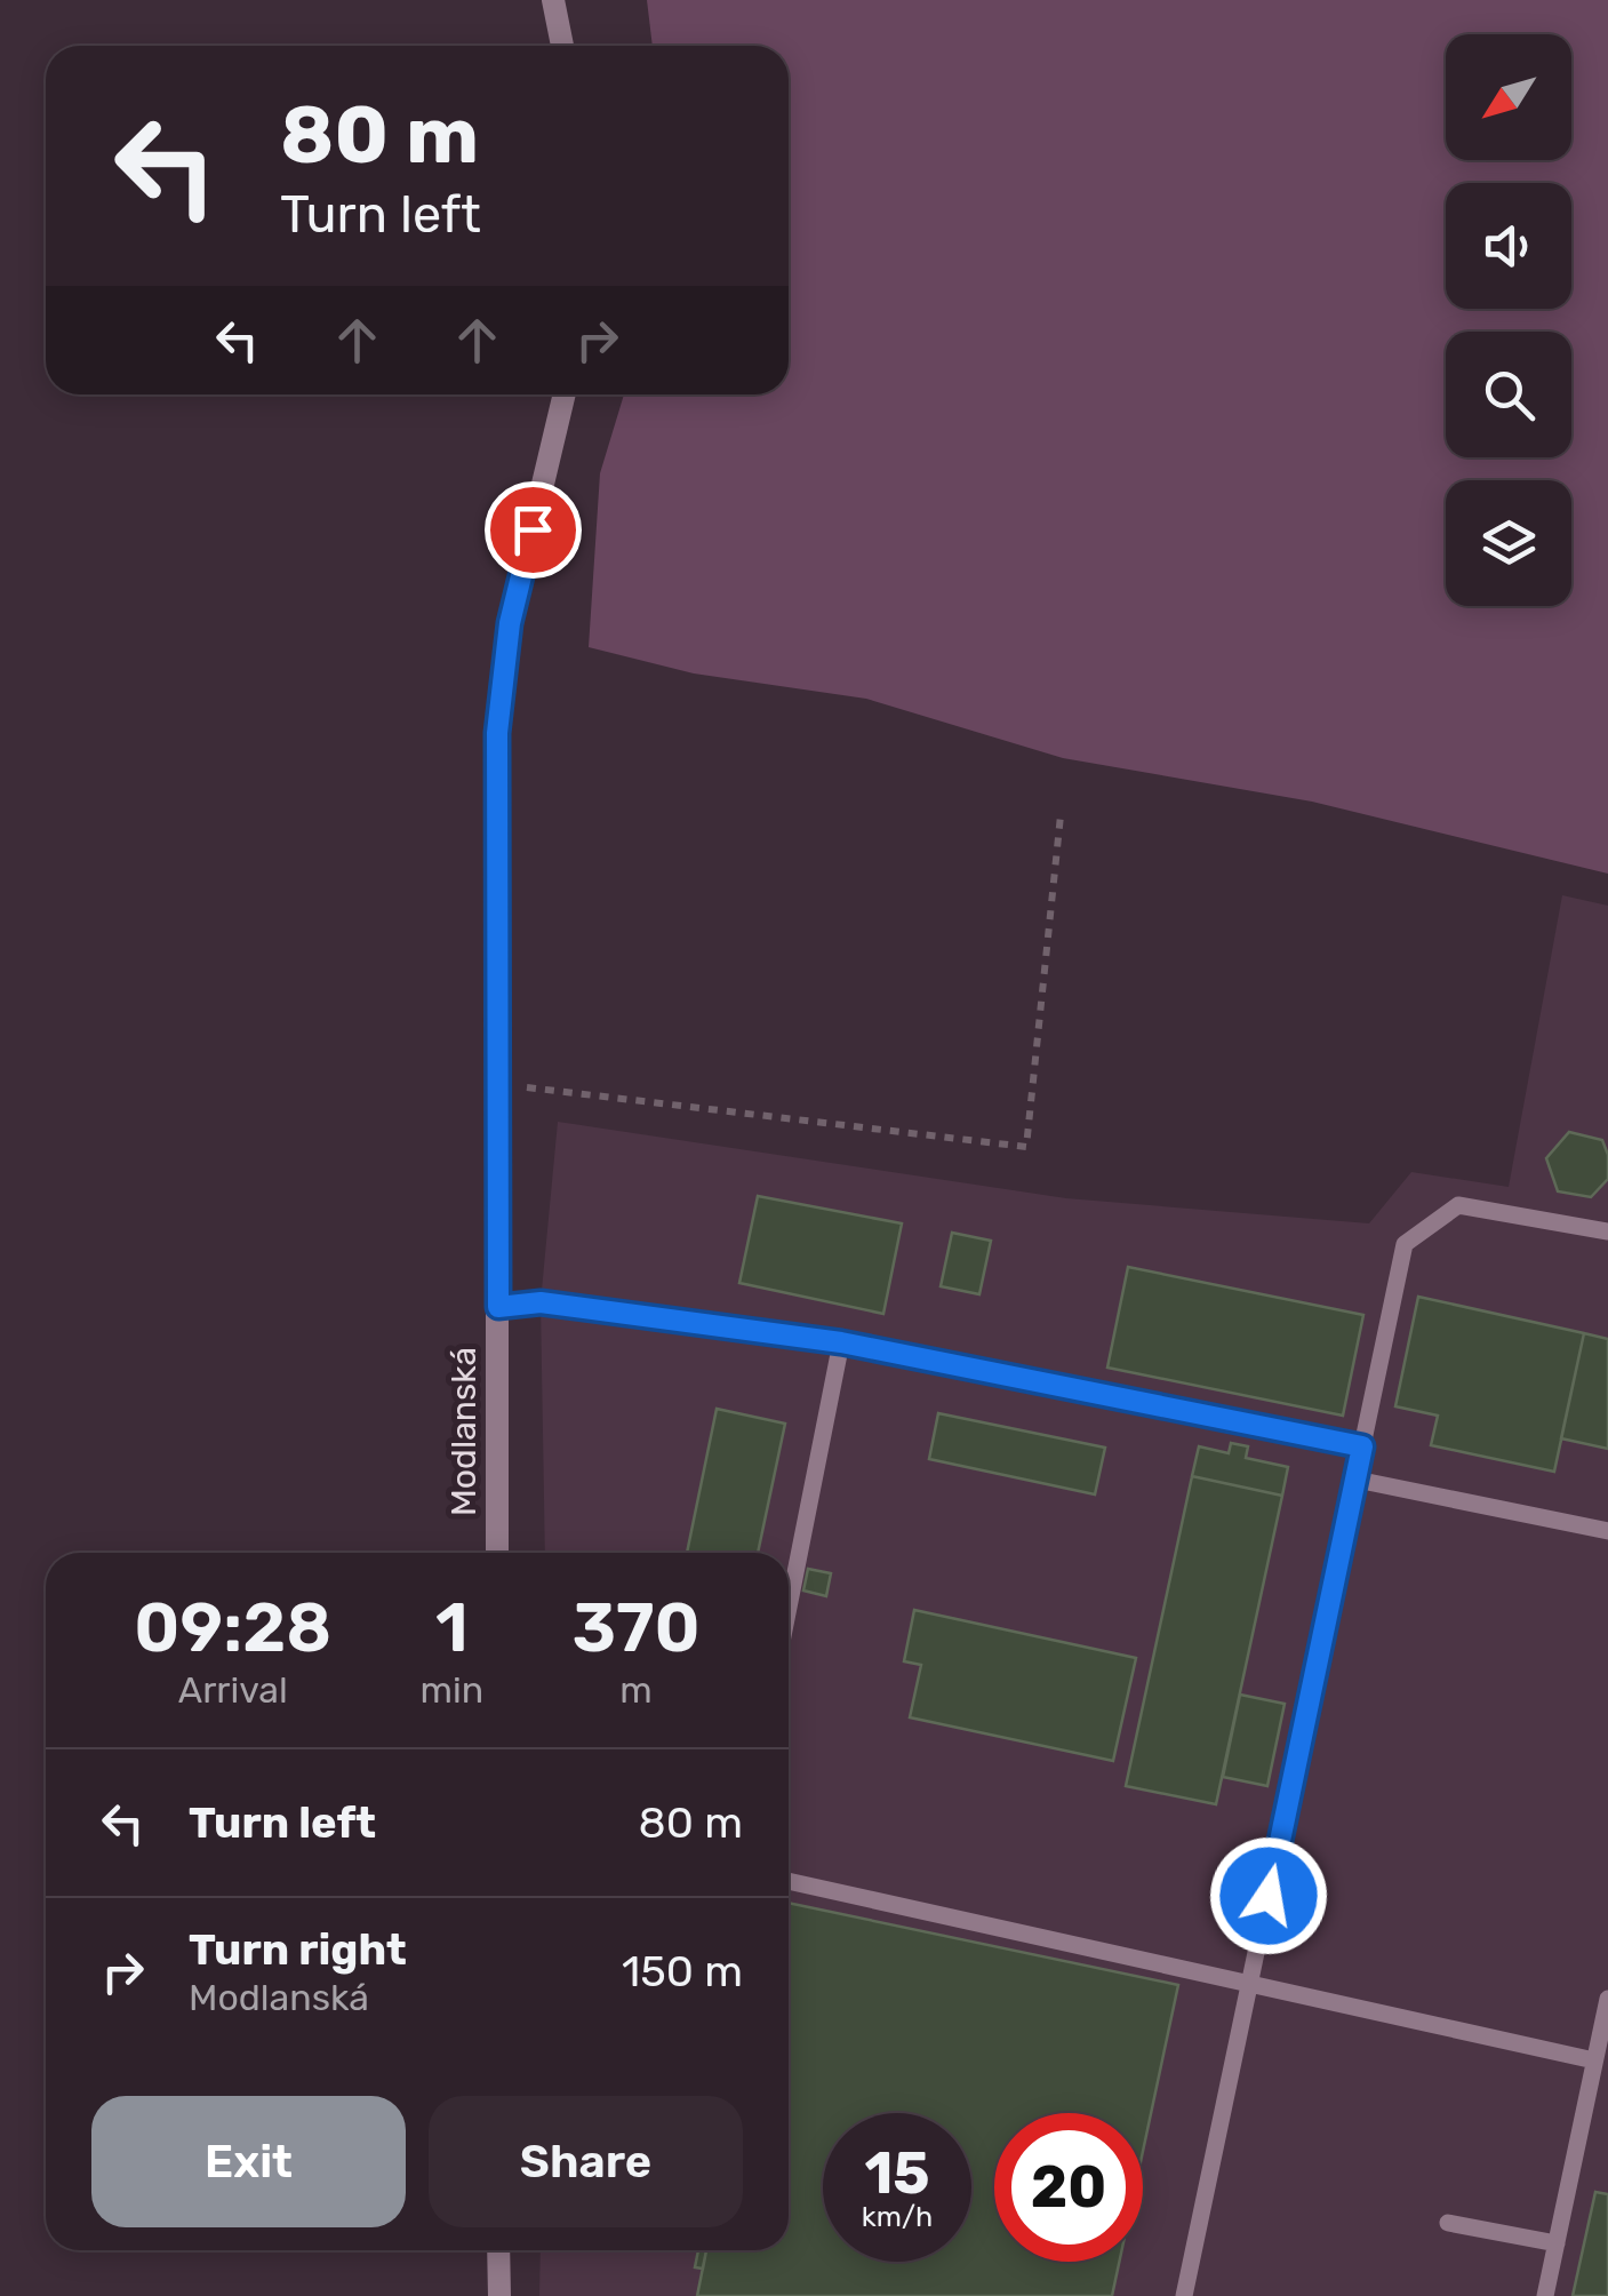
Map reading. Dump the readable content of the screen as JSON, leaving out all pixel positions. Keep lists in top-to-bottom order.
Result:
{
  "streets": {
    "street": ["Modlanská"]
  },
  "north": "bottom left",
  "page": {
    "turn": ["80 m", "Turn left"],
    "eta": [
      "09:28",
      "Arrival",
      "1",
      "min",
      "370",
      "m"
    ],
    "list": [
      {
        "name": "Turn left",
        "value": "80 m"
      },
      {
        "name": "Turn right",
        "note": "Modlanská",
        "value": "150 m"
      }
    ],
    "buttons": ["Exit", "Share"],
    "speed": "15 km/h",
    "limit": "20"
  }
}
